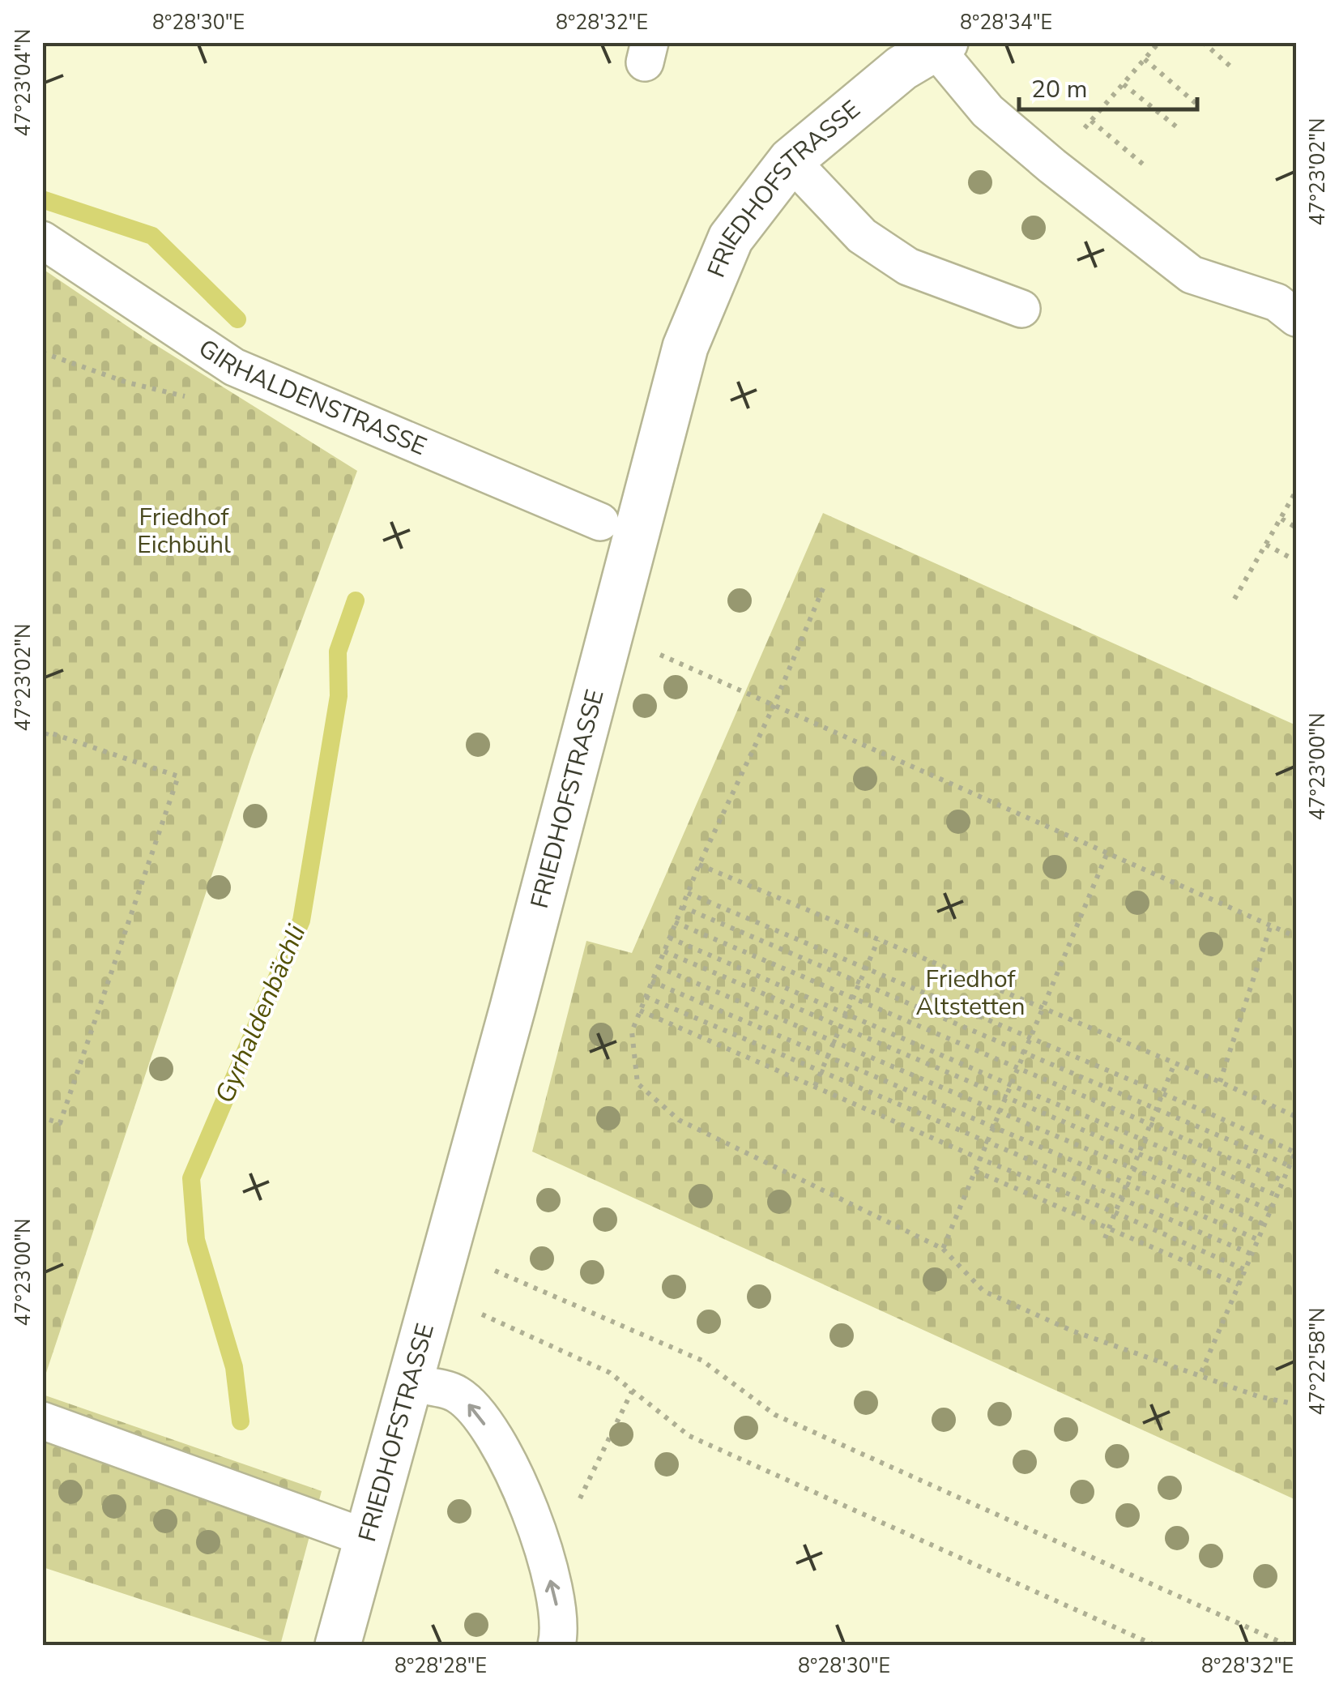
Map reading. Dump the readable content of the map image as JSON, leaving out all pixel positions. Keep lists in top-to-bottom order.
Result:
{
  "streets": {
    "street": ["FRIEDHOFSTRASSE"],
    "lane": ["GIRHALDENSTRASSE"]
  },
  "water": ["Gyrhaldenbächli"],
  "parks": ["Friedhof Eichbühl", "Friedhof Altstetten"],
  "scale_bar": "20 m",
  "coordinates": [
    "8°28'30\"E",
    "8°28'32\"E",
    "8°28'34\"E",
    "47°23'04\"N",
    "47°23'02\"N",
    "47°23'00\"N",
    "47°22'58\"N",
    "8°28'28\"E"
  ]
}
